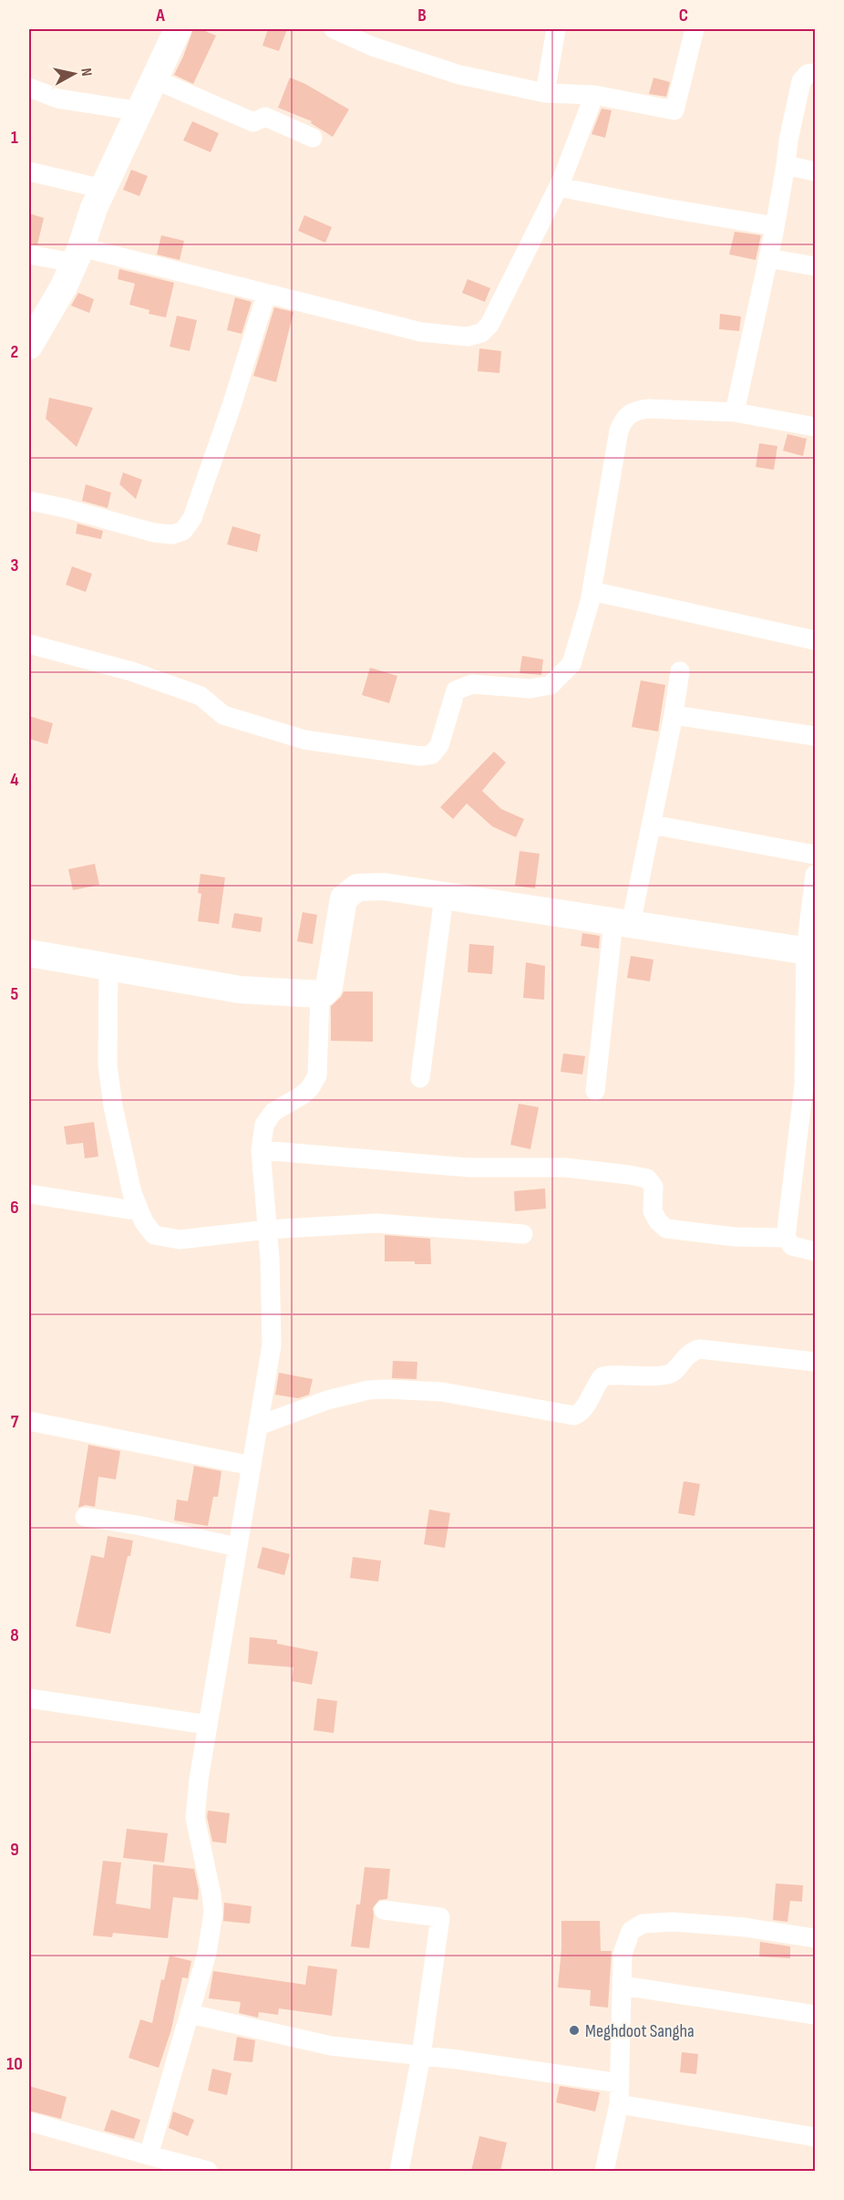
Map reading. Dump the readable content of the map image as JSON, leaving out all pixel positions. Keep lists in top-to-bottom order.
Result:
{
  "places": ["Meghdoot Sangha"],
  "north": "right",
  "grid": {
    "columns": ["A", "B", "C"],
    "rows": [
      "1",
      "2",
      "3",
      "4",
      "5",
      "6",
      "7",
      "8",
      "9",
      "10"
    ]
  }
}
